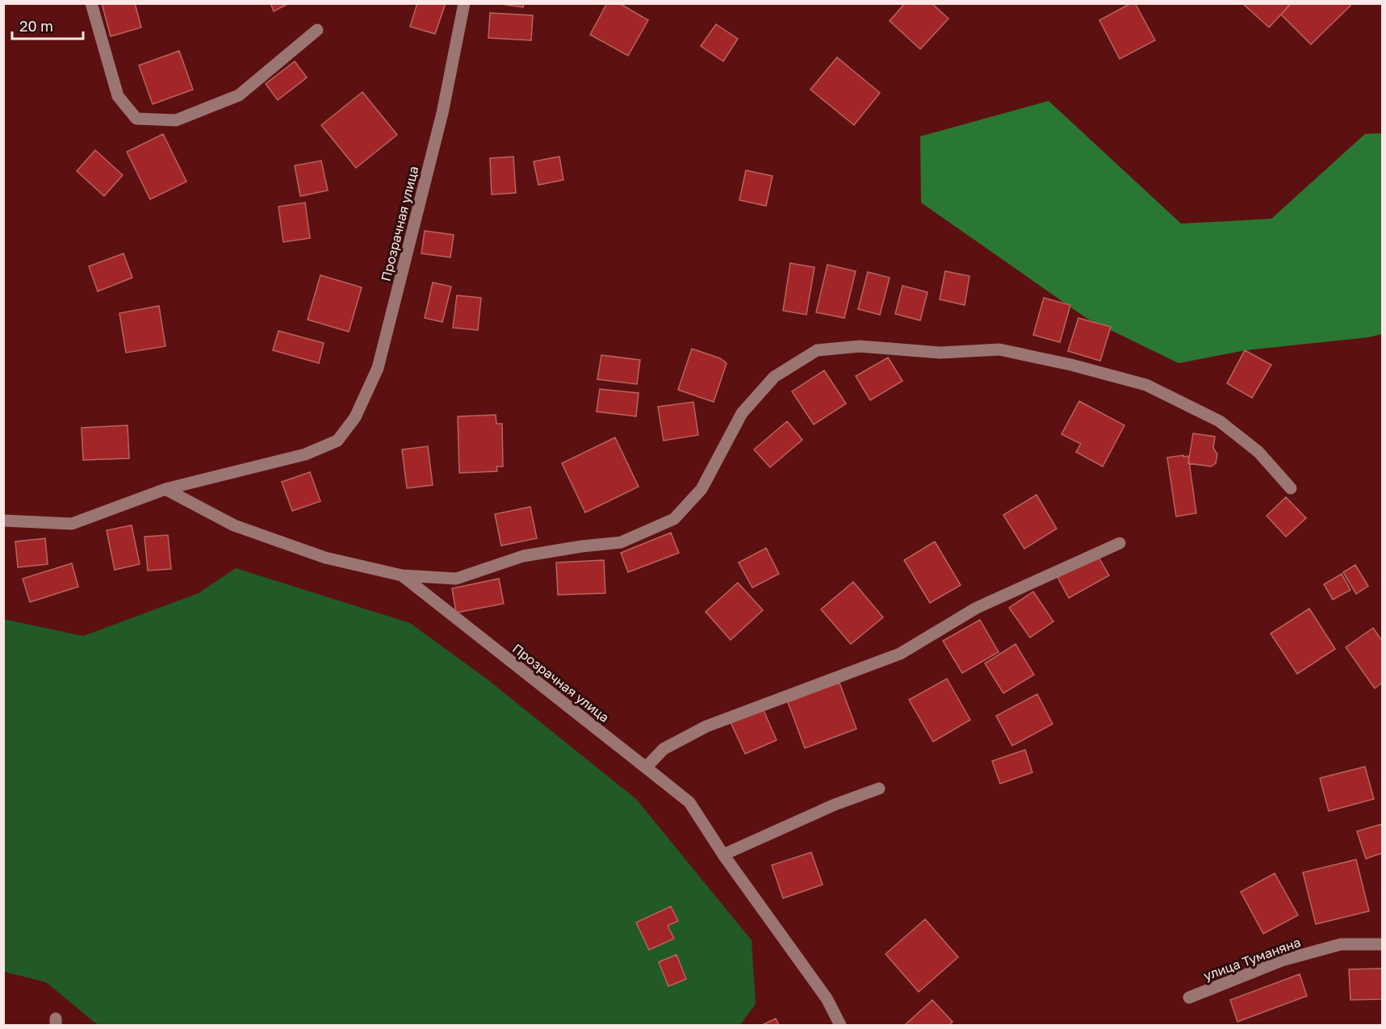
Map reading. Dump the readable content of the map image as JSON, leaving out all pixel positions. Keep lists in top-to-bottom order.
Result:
{
  "streets": {
    "street": ["Прозрачная улица", "улица Туманяна"]
  },
  "scale_bar": "20 m"
}
